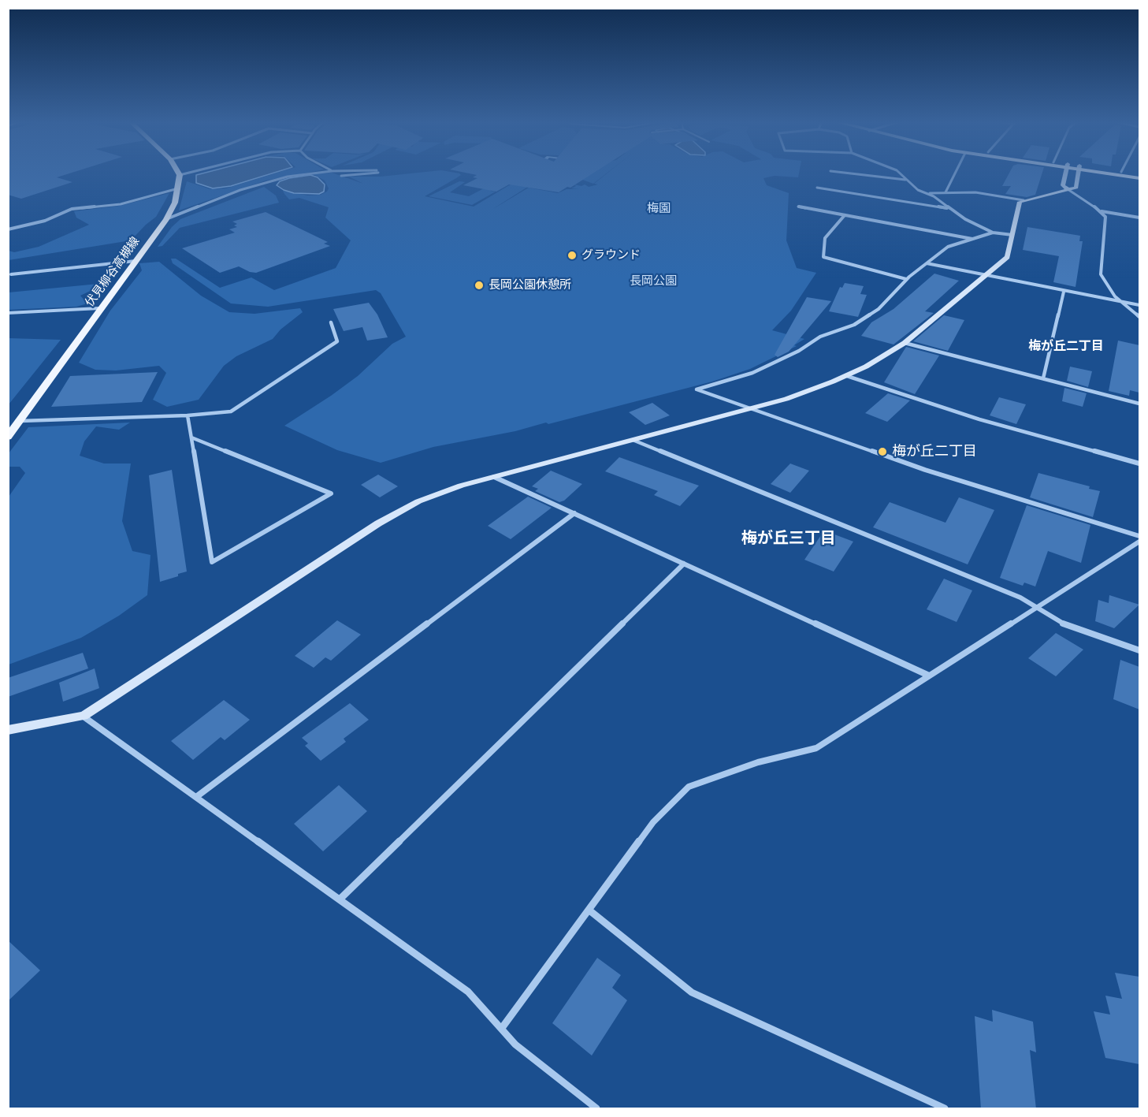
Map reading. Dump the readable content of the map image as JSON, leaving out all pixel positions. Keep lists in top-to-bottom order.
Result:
{
  "streets": {
    "main road": ["伏見柳谷高槻線"]
  },
  "districts": ["梅が丘二丁目", "梅が丘三丁目"],
  "parks": ["梅園", "長岡公園"],
  "places": ["グラウンド", "長岡公園休憩所", "梅が丘二丁目"]
}
